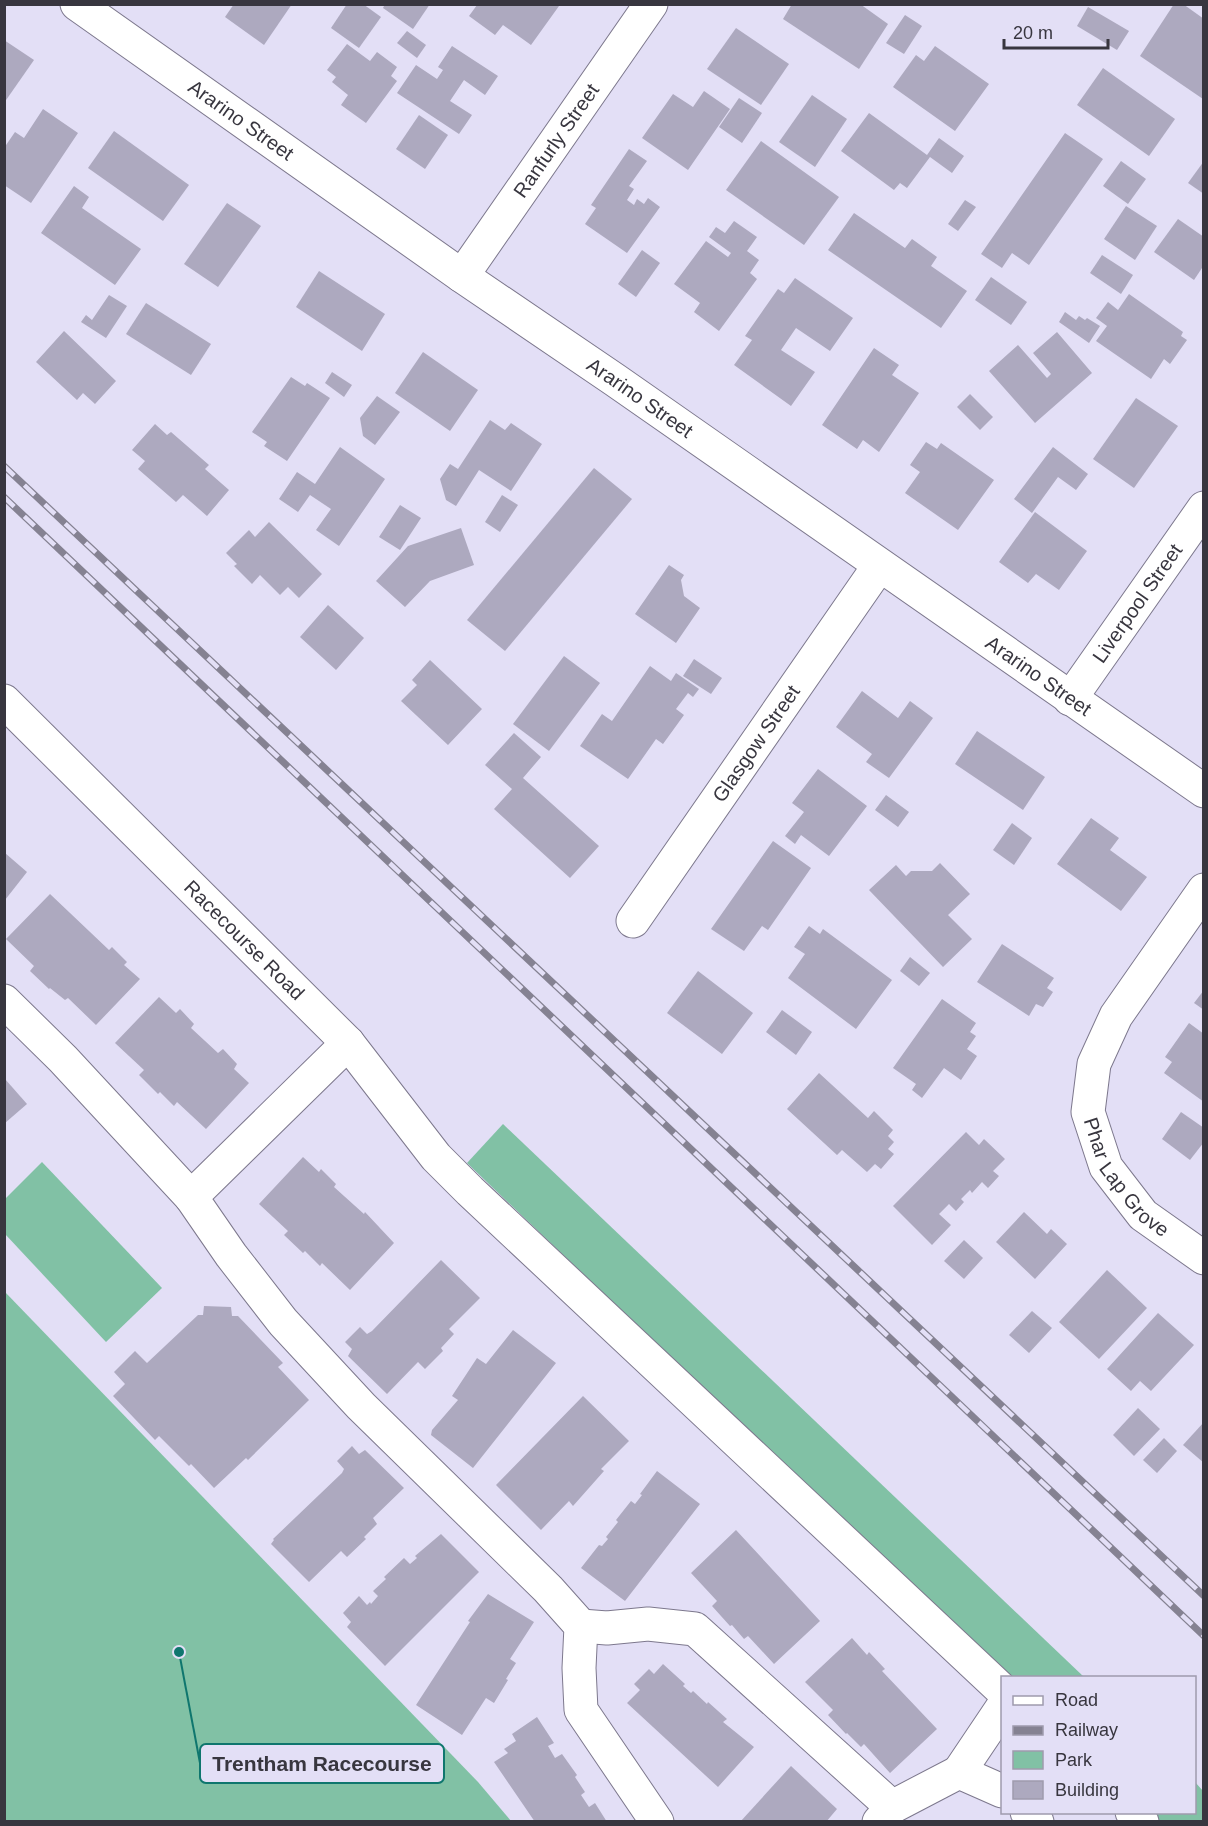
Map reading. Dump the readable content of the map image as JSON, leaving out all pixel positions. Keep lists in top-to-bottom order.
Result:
{
  "streets": {
    "street": [
      "Ararino Street",
      "Ranfurly Street",
      "Liverpool Street",
      "Glasgow Street",
      "Racecourse Road",
      "Phar Lap Grove"
    ]
  },
  "crossings": [
    ["Ararino Street", "Ranfurly Street"],
    ["Ararino Street", "Liverpool Street"],
    ["Ararino Street", "Glasgow Street"]
  ],
  "places": ["Trentham Racecourse"],
  "legend": [
    "Road",
    "Railway",
    "Park",
    "Building"
  ],
  "scale_bar": "20 m"
}
